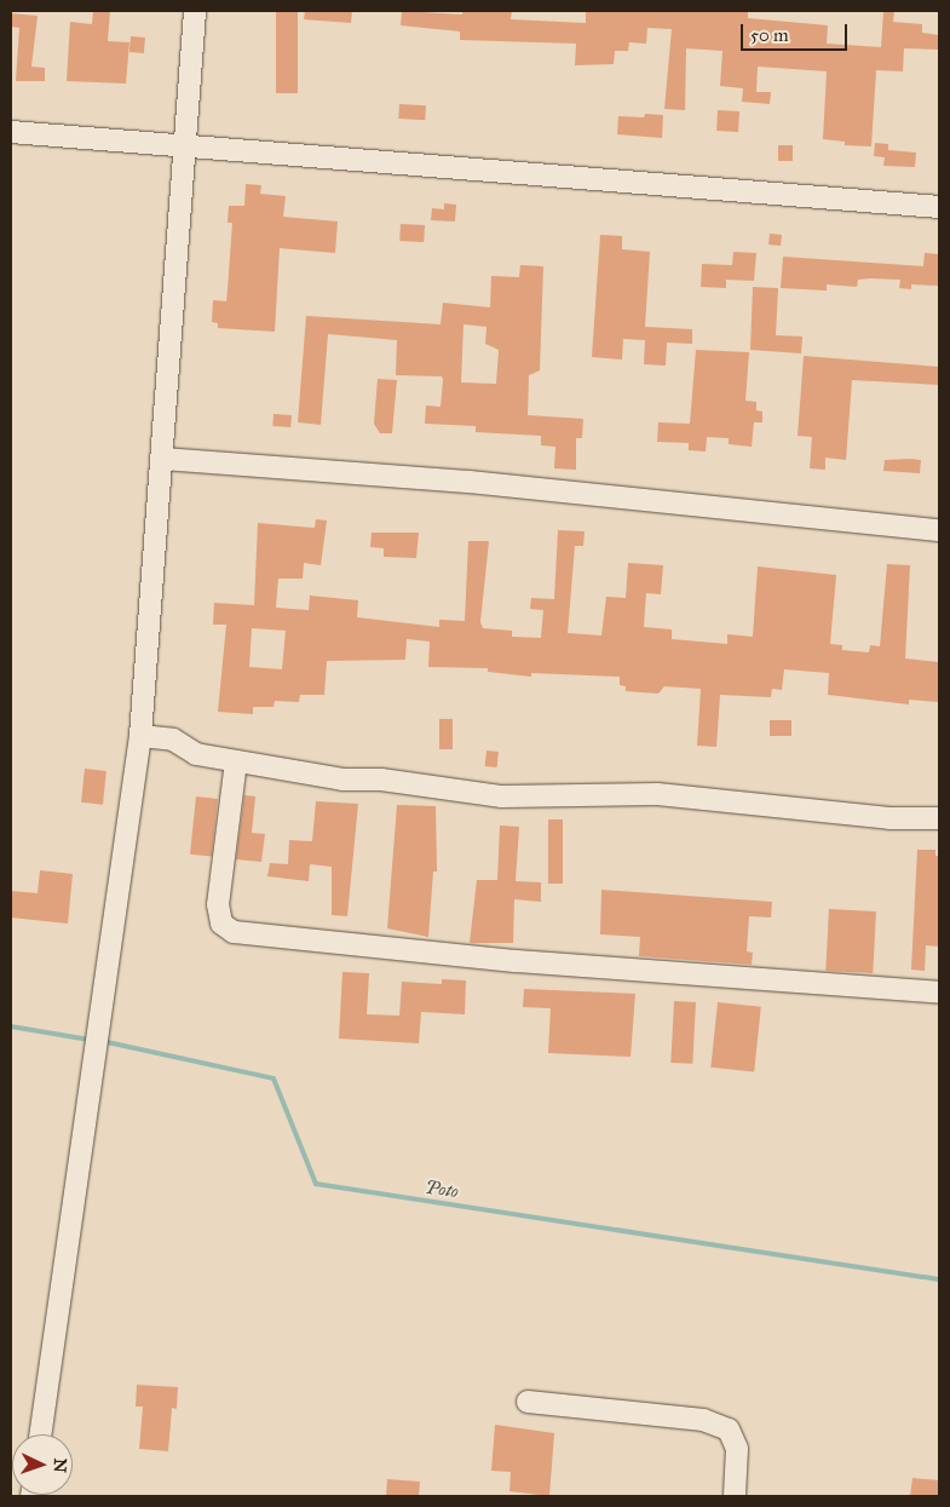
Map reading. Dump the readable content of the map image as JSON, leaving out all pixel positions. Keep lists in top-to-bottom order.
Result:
{
  "water": ["Poto"],
  "scale_bar": "50 m",
  "north": "right"
}
